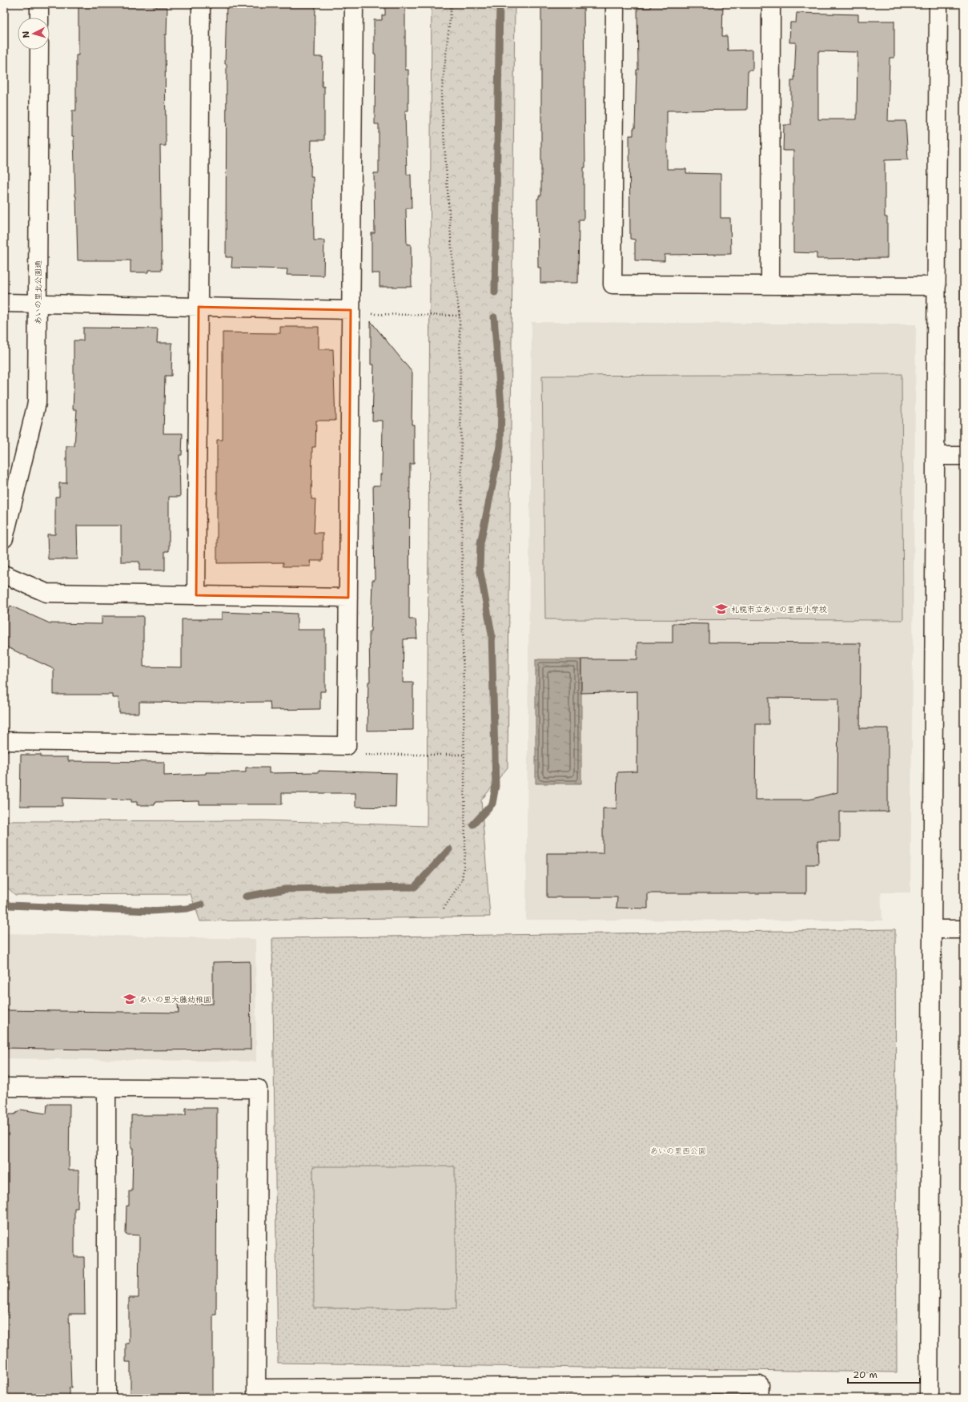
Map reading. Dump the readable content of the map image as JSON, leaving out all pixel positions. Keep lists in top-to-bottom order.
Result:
{
  "streets": {
    "street": ["あいの里北公園通"]
  },
  "parks": ["あいの里西公園"],
  "places": {
    "school or university": ["札幌市立あいの里西小学校", "あいの里大藤幼稚園"]
  },
  "scale_bar": "20 m",
  "north": "left"
}
